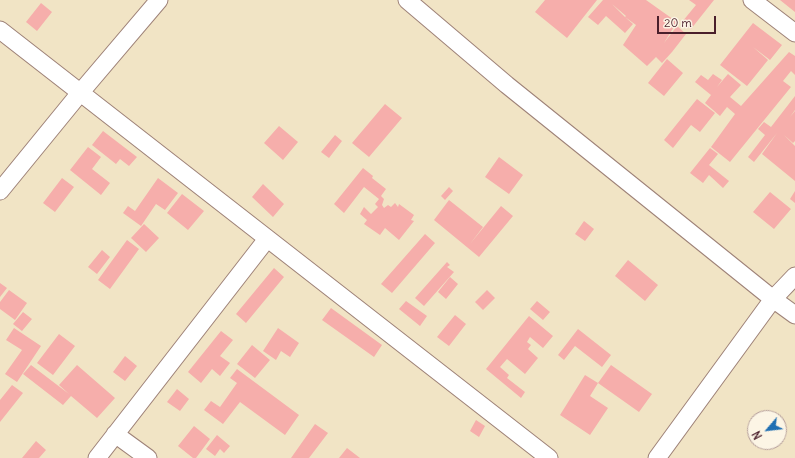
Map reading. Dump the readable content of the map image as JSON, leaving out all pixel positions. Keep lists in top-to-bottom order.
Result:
{
  "scale_bar": "20 m",
  "north": "bottom left"
}
